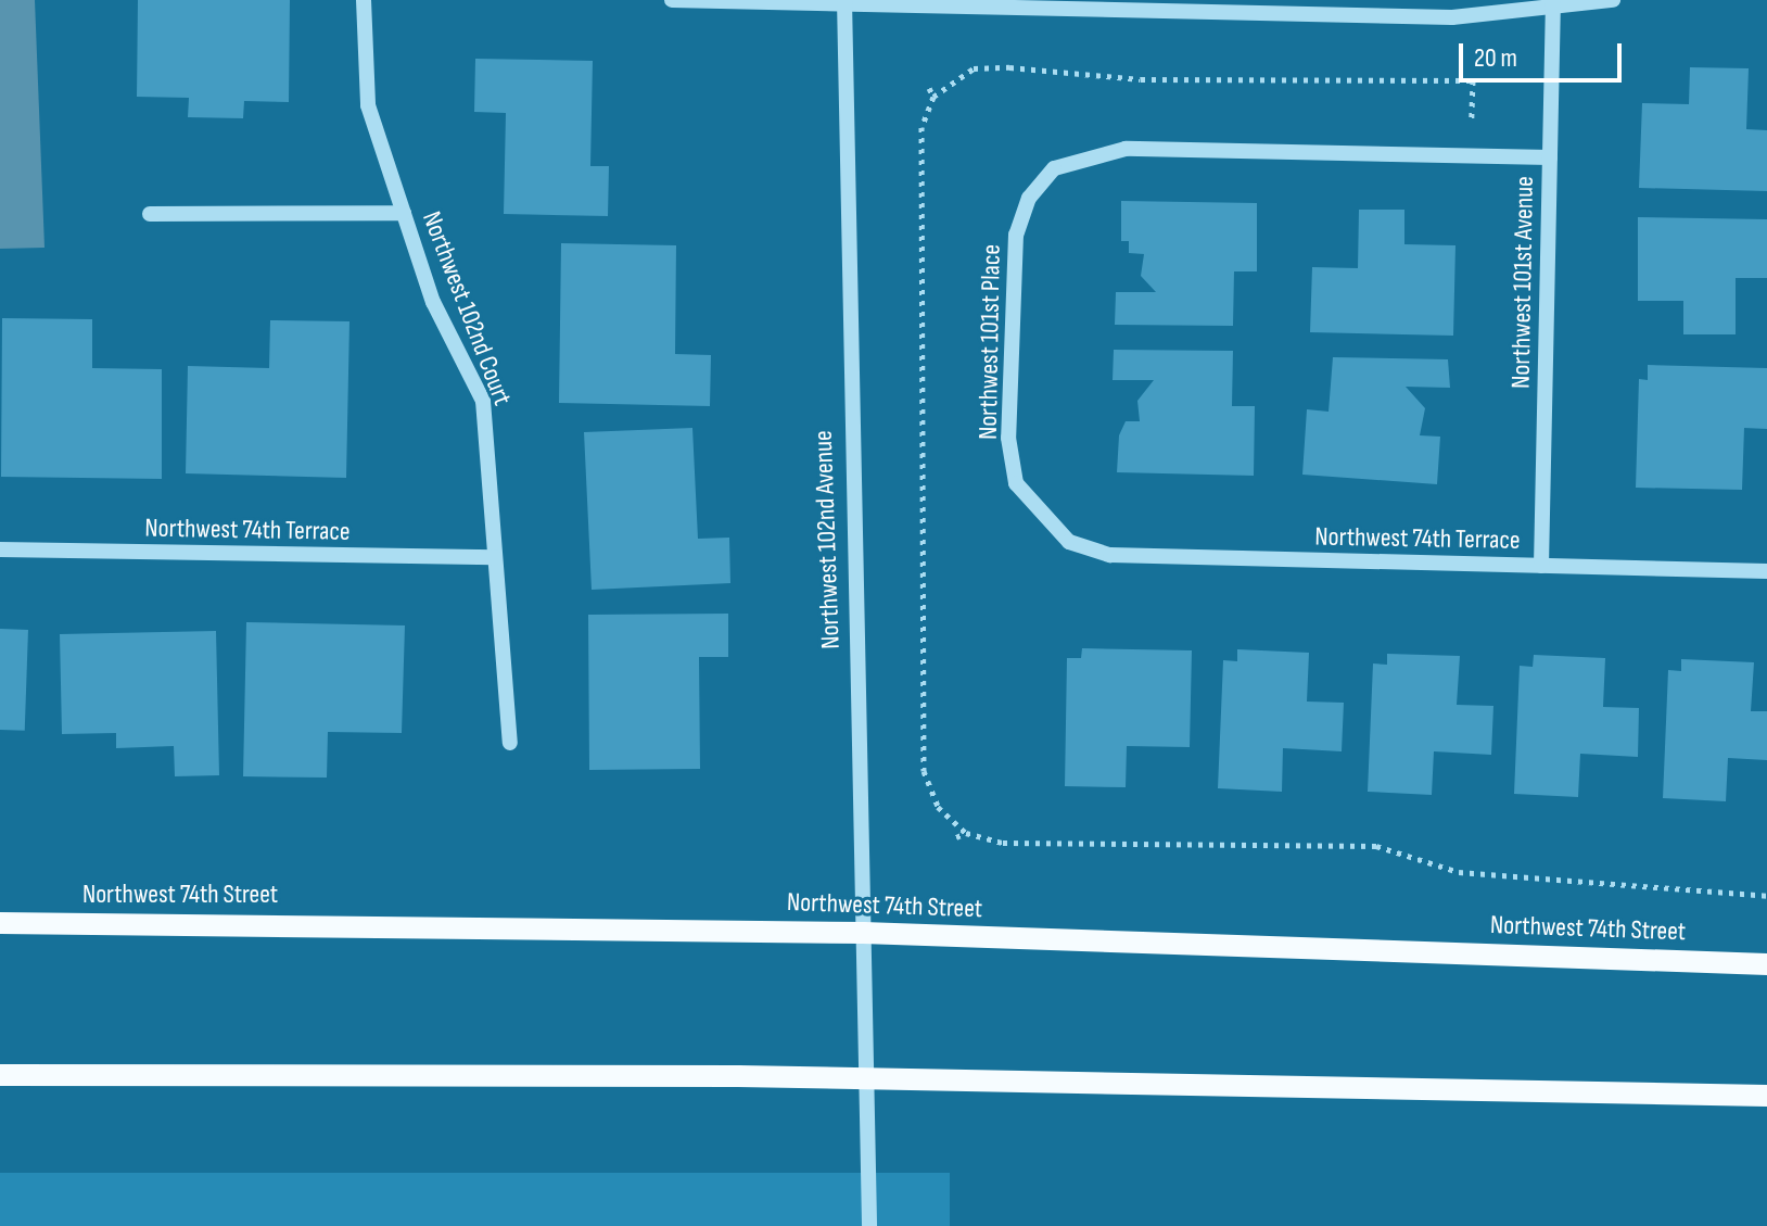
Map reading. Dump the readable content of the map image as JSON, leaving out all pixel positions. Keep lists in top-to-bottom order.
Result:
{
  "streets": {
    "main road": ["Northwest 74th Street"],
    "street": [
      "Northwest 101st Avenue",
      "Northwest 102nd Court",
      "Northwest 101st Place",
      "Northwest 74th Terrace",
      "Northwest 102nd Avenue"
    ]
  },
  "crossings": [
    ["Northwest 101st Avenue", "Northwest 101st Place"],
    ["Northwest 101st Avenue", "Northwest 74th Terrace"],
    ["Northwest 102nd Court", "Northwest 74th Terrace"],
    ["Northwest 101st Place", "Northwest 74th Terrace"],
    ["Northwest 102nd Avenue", "Northwest 74th Street"]
  ],
  "scale_bar": "20 m"
}
